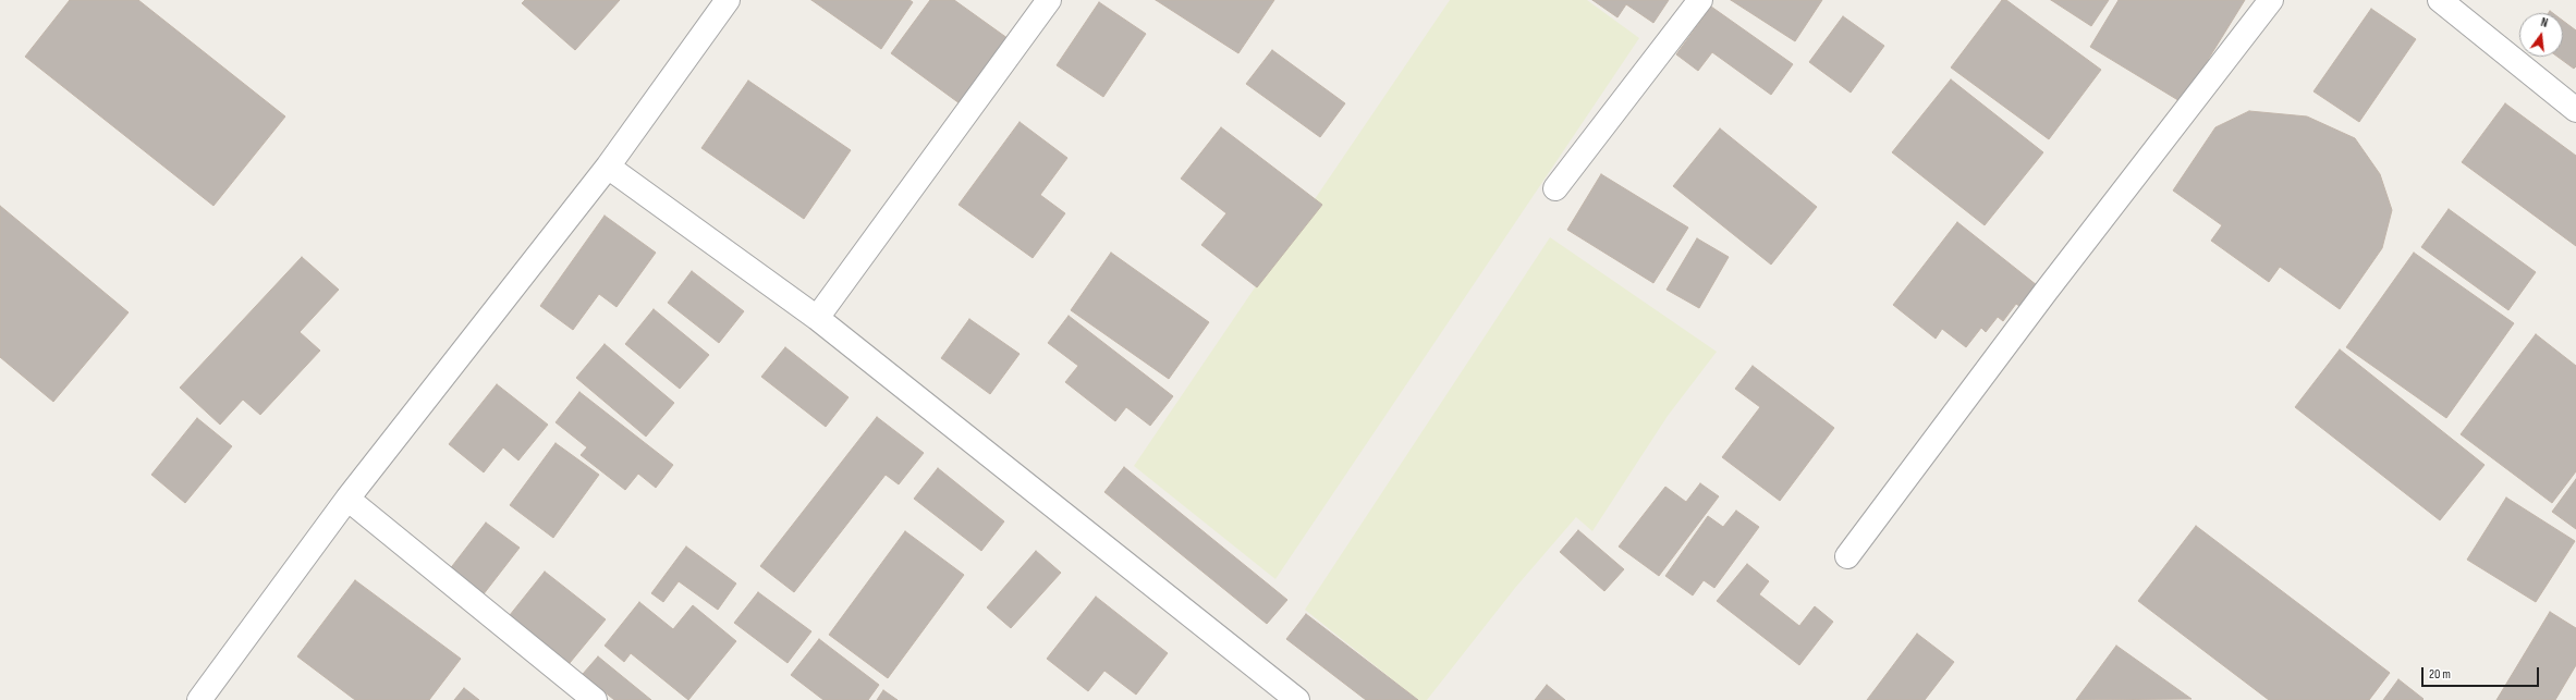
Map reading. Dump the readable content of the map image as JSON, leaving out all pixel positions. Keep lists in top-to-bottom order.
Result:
{
  "scale_bar": "20 m",
  "north": "top"
}
